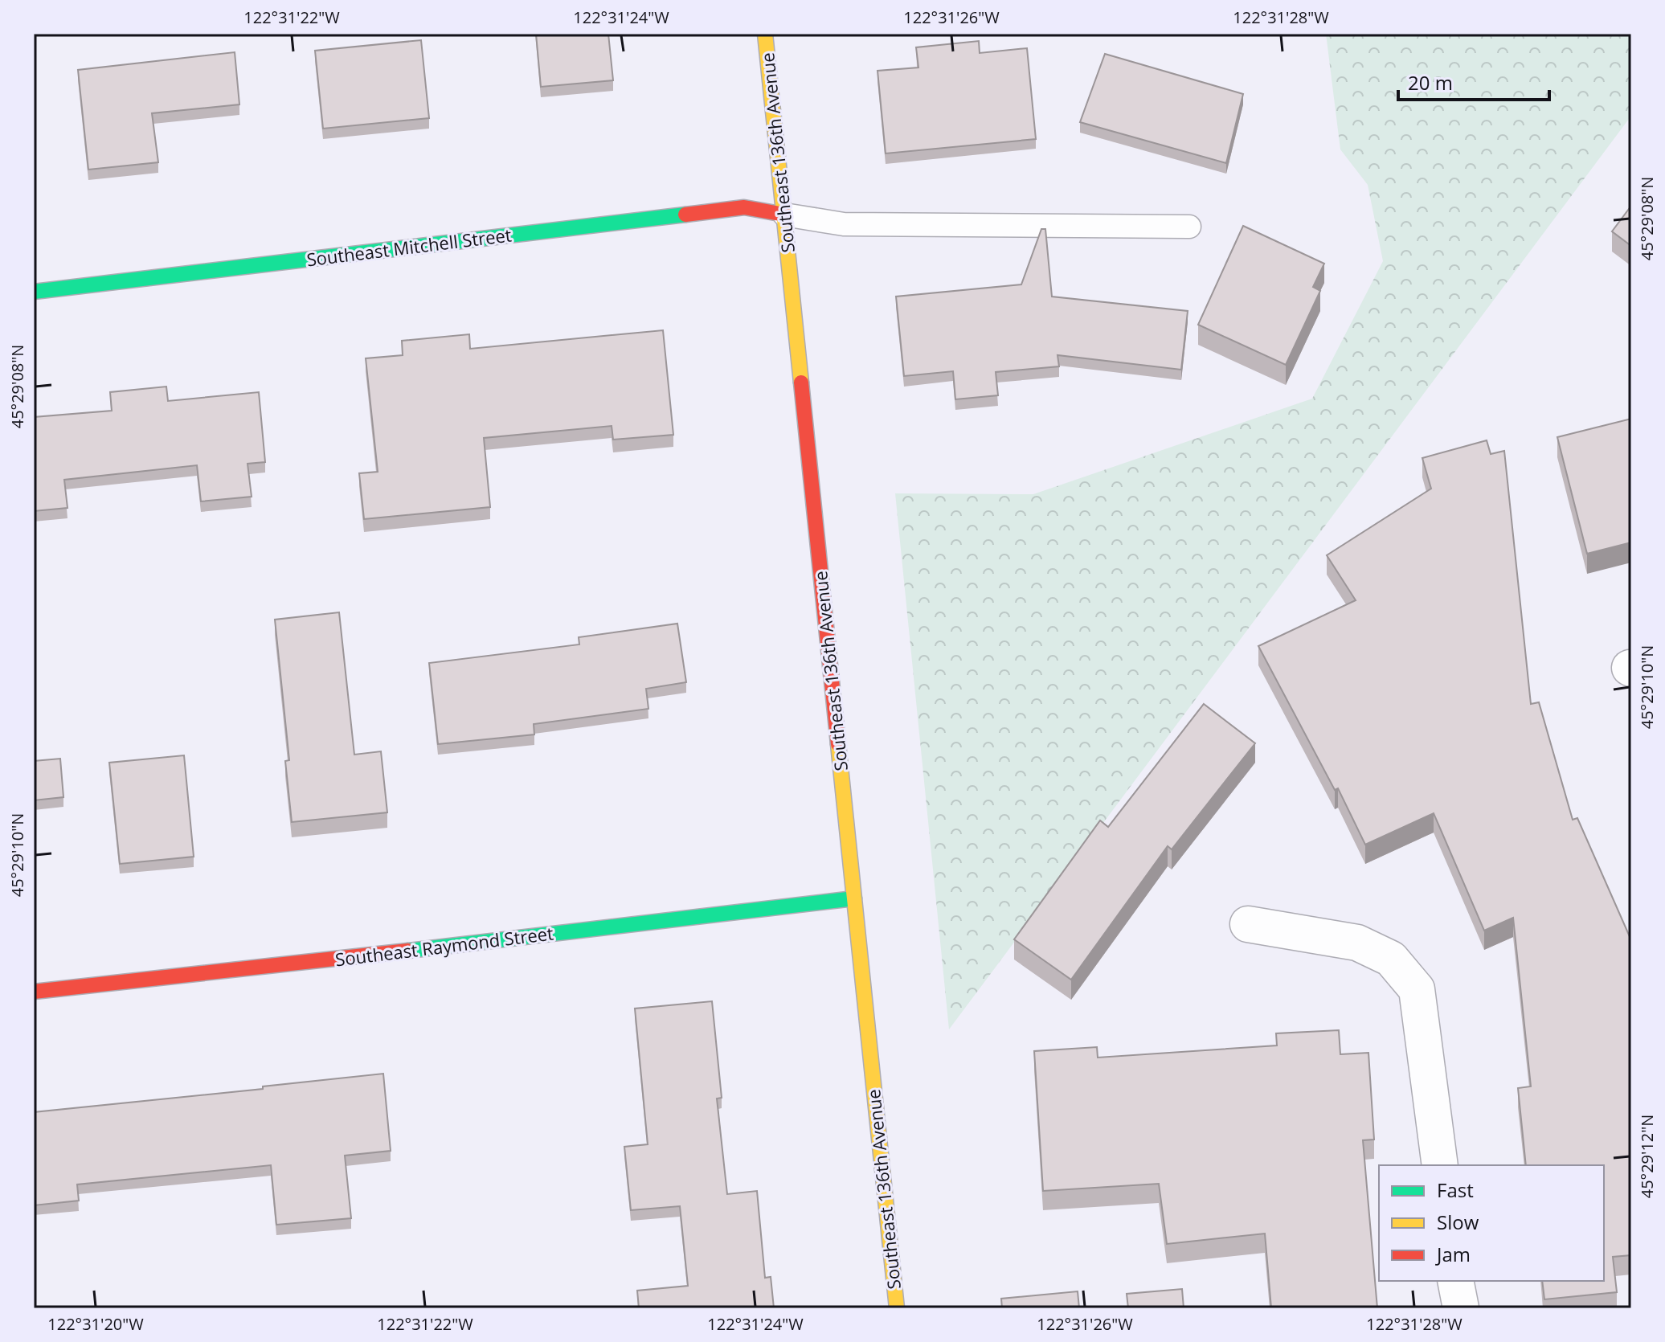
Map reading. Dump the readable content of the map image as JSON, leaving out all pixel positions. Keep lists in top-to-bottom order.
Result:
{
  "streets": {
    "street": ["Southeast 136th Avenue", "Southeast Mitchell Street", "Southeast Raymond Street"]
  },
  "crossings": [
    ["Southeast 136th Avenue", "Southeast Mitchell Street"],
    ["Southeast 136th Avenue", "Southeast Raymond Street"]
  ],
  "legend": ["Fast", "Slow", "Jam"],
  "scale_bar": "20 m",
  "coordinates": [
    "122°31'22\"W",
    "122°31'24\"W",
    "122°31'26\"W",
    "122°31'28\"W",
    "45°29'08\"N",
    "45°29'10\"N",
    "45°29'12\"N",
    "122°31'20\"W"
  ]
}
